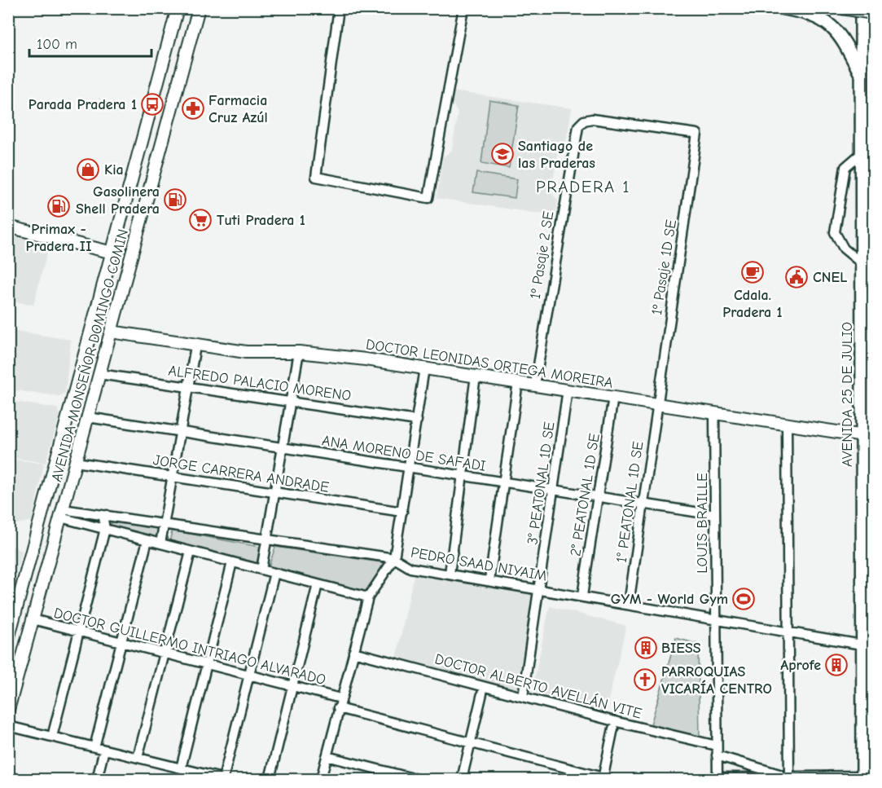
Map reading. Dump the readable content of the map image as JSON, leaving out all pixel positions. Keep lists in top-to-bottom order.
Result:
{
  "streets": {
    "main road": ["AVENIDA MONSEÑOR DOMINGO COMIN", "DOCTOR LEONIDAS ORTEGA MOREIRA", "AVENIDA 25 DE JULIO"],
    "street": [
      "1º Pasaje 2 SE",
      "1º Pasaje 1D SE",
      "ALFREDO PALACIO MORENO",
      "ANA MORENO DE SAFADI",
      "JORGE CARRERA ANDRADE",
      "3° PEATONAL 1D SE",
      "2° PEATONAL 1D SE",
      "1° PEATONAL 1D SE",
      "LOUIS BRAILLE",
      "PEDRO SAAD NIYAIM",
      "DOCTOR GUILLERMO INTRIAGO ALVARADO",
      "DOCTOR ALBERTO AVELLÁN VITE"
    ]
  },
  "crossings": [
    ["1º Pasaje 2 SE", "1º Pasaje 1D SE"],
    ["1º Pasaje 2 SE", "DOCTOR LEONIDAS ORTEGA MOREIRA"],
    ["1º Pasaje 1D SE", "DOCTOR LEONIDAS ORTEGA MOREIRA"],
    ["1º Pasaje 1D SE", "1° PEATONAL 1D SE"],
    ["AVENIDA MONSEÑOR DOMINGO COMIN", "DOCTOR LEONIDAS ORTEGA MOREIRA"],
    ["AVENIDA MONSEÑOR DOMINGO COMIN", "ALFREDO PALACIO MORENO"],
    ["AVENIDA MONSEÑOR DOMINGO COMIN", "ANA MORENO DE SAFADI"],
    ["AVENIDA MONSEÑOR DOMINGO COMIN", "JORGE CARRERA ANDRADE"],
    ["AVENIDA MONSEÑOR DOMINGO COMIN", "PEDRO SAAD NIYAIM"],
    ["AVENIDA MONSEÑOR DOMINGO COMIN", "DOCTOR GUILLERMO INTRIAGO ALVARADO"],
    ["DOCTOR LEONIDAS ORTEGA MOREIRA", "AVENIDA 25 DE JULIO"],
    ["DOCTOR LEONIDAS ORTEGA MOREIRA", "3° PEATONAL 1D SE"],
    ["DOCTOR LEONIDAS ORTEGA MOREIRA", "2° PEATONAL 1D SE"],
    ["DOCTOR LEONIDAS ORTEGA MOREIRA", "1° PEATONAL 1D SE"],
    ["DOCTOR LEONIDAS ORTEGA MOREIRA", "LOUIS BRAILLE"],
    ["AVENIDA 25 DE JULIO", "PEDRO SAAD NIYAIM"],
    ["ANA MORENO DE SAFADI", "3° PEATONAL 1D SE"],
    ["ANA MORENO DE SAFADI", "2° PEATONAL 1D SE"],
    ["ANA MORENO DE SAFADI", "1° PEATONAL 1D SE"],
    ["ANA MORENO DE SAFADI", "LOUIS BRAILLE"],
    ["3° PEATONAL 1D SE", "PEDRO SAAD NIYAIM"],
    ["3° PEATONAL 1D SE", "DOCTOR ALBERTO AVELLÁN VITE"],
    ["2° PEATONAL 1D SE", "PEDRO SAAD NIYAIM"],
    ["1° PEATONAL 1D SE", "PEDRO SAAD NIYAIM"],
    ["LOUIS BRAILLE", "PEDRO SAAD NIYAIM"],
    ["LOUIS BRAILLE", "DOCTOR ALBERTO AVELLÁN VITE"]
  ],
  "districts": ["PRADERA 1"],
  "places": {
    "bus stop": ["Parada Pradera 1"],
    "pharmacy": ["Farmacia Cruz Azúl"],
    "school or university": ["Santiago de las Praderas"],
    "shop": ["Kia"],
    "fuel station": ["Gasolinera Shell Pradera", "Primax - Pradera II"],
    "supermarket": ["Tuti Pradera 1"],
    "cafe": ["Cdala. Pradera 1"],
    "public building": ["CNEL"],
    "sports": ["GYM - World Gym"],
    "building": ["BIESS", "Aprofe"],
    "church": ["PARROQUIAS VICARÍA CENTRO"]
  },
  "scale_bar": "100 m"
}
